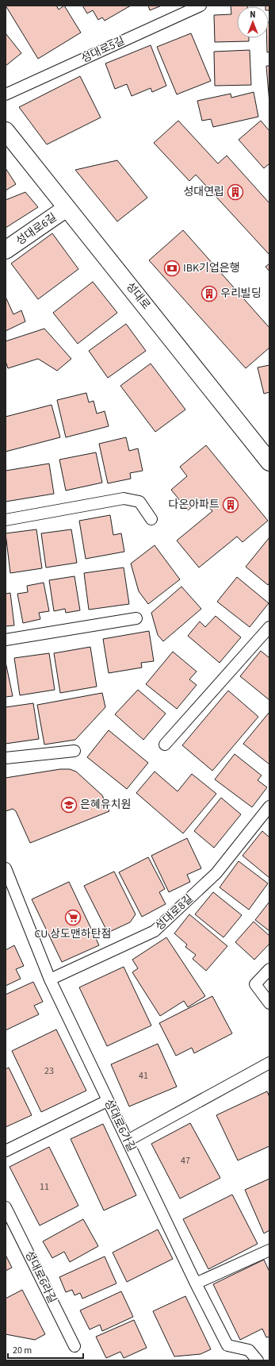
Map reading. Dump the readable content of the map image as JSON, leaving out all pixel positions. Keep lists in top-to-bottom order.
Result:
{
  "streets": {
    "street": ["성대로6길", "성대로"],
    "lane": [
      "성대로5길",
      "성대로8길",
      "성대로6가길",
      "성대로6라길"
    ]
  },
  "crossings": [
    ["성대로6길", "성대로"],
    ["성대로8길", "성대로6가길"]
  ],
  "places": {
    "building": ["성대연립", "우리빌딩", "다온아파트"],
    "bank": ["IBK기업은행"],
    "school or university": ["은혜유치원"],
    "supermarket": ["CU 상도맨하탄점"]
  },
  "house_numbers": [
    "23",
    "41",
    "47",
    "11"
  ],
  "scale_bar": "20 m",
  "north": "top"
}
